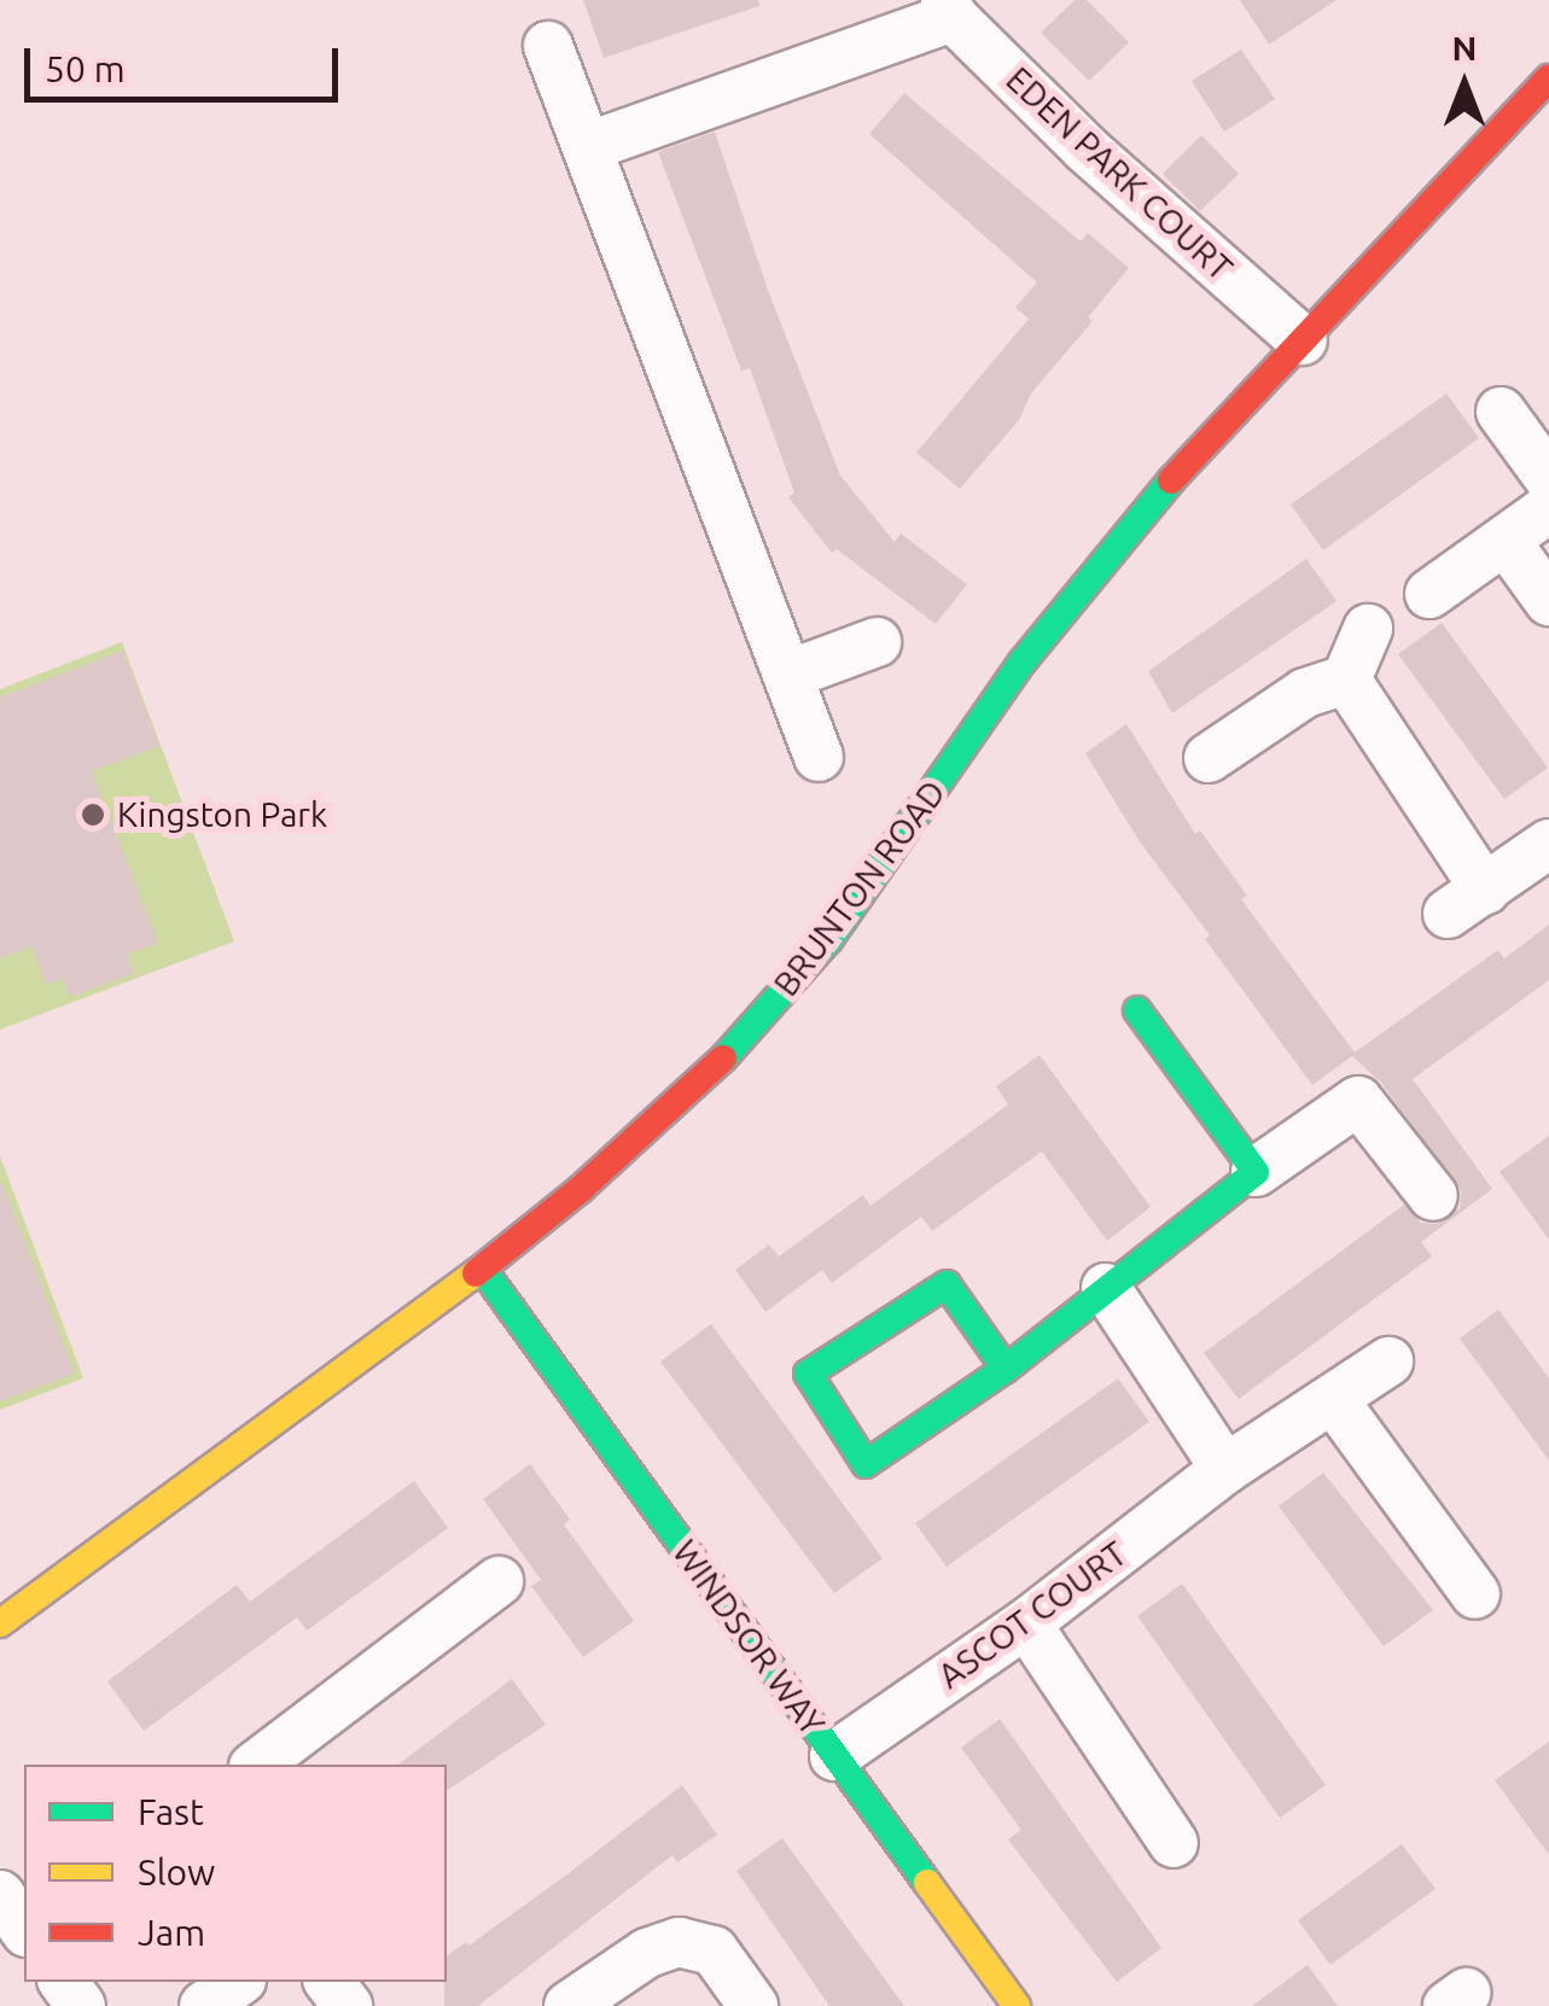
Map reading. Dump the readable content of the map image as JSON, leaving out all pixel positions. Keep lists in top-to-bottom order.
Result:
{
  "streets": {
    "street": [
      "EDEN PARK COURT",
      "BRUNTON ROAD",
      "ASCOT COURT",
      "WINDSOR WAY"
    ]
  },
  "crossings": [
    ["EDEN PARK COURT", "BRUNTON ROAD"],
    ["BRUNTON ROAD", "WINDSOR WAY"],
    ["ASCOT COURT", "WINDSOR WAY"]
  ],
  "places": ["Kingston Park"],
  "legend": ["Fast", "Slow", "Jam"],
  "scale_bar": "50 m",
  "north": "top"
}
